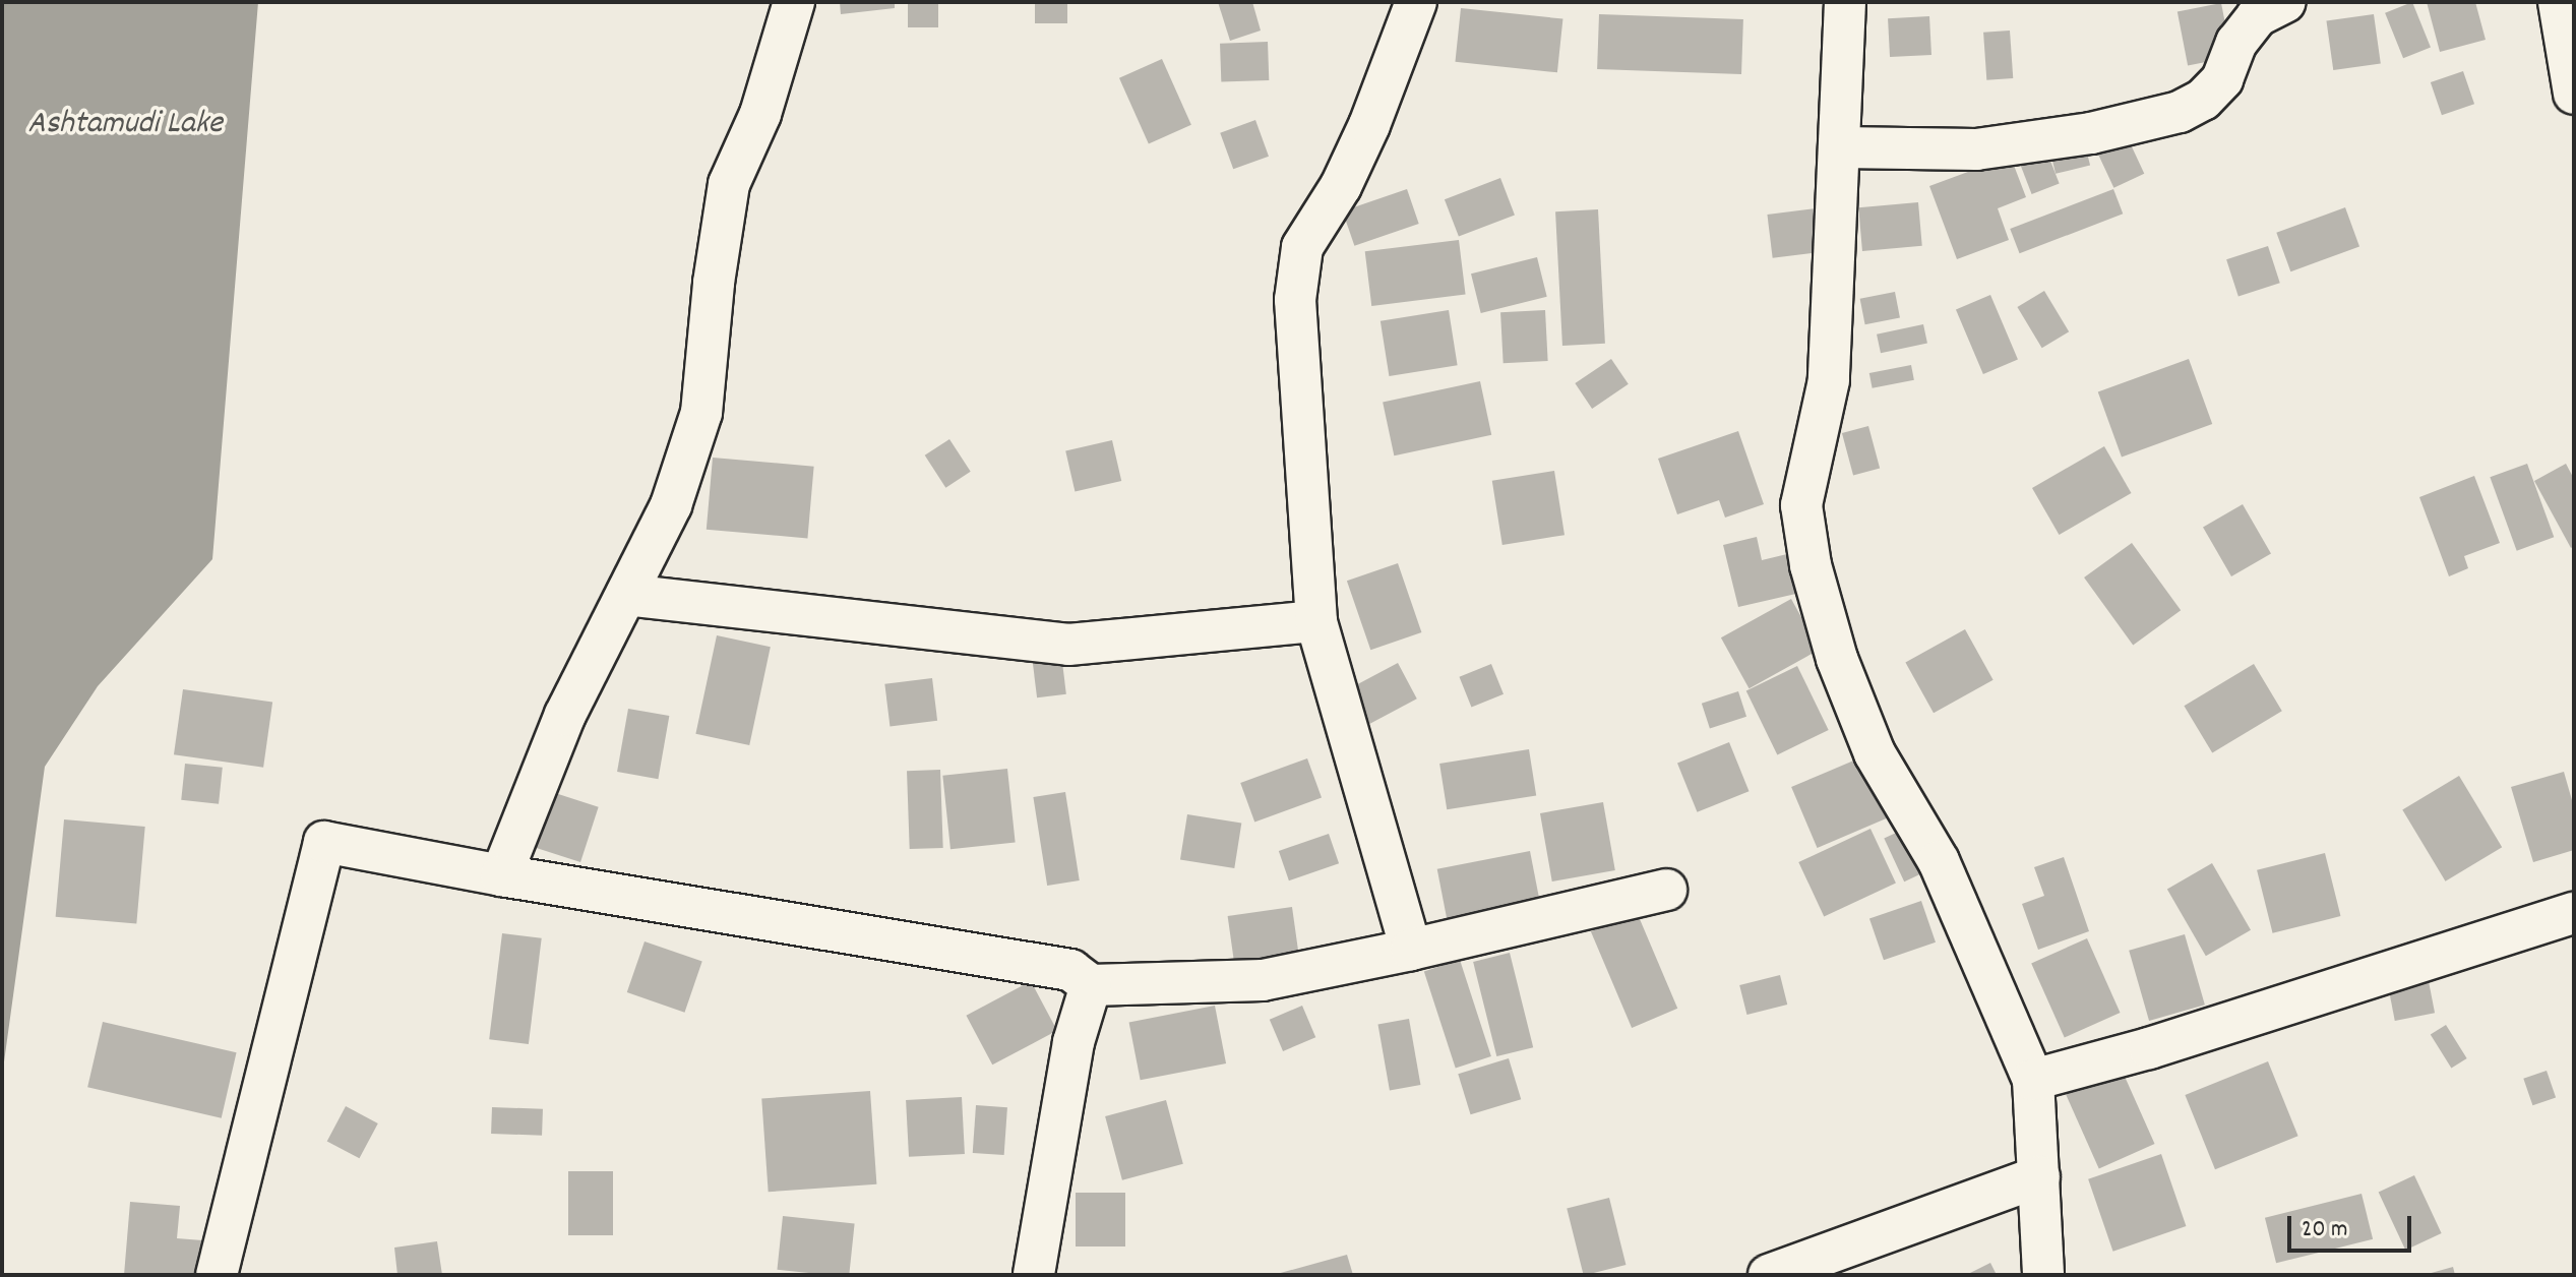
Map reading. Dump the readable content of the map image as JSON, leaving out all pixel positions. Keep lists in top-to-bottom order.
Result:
{
  "water": ["Ashtamudi Lake"],
  "scale_bar": "20 m"
}
